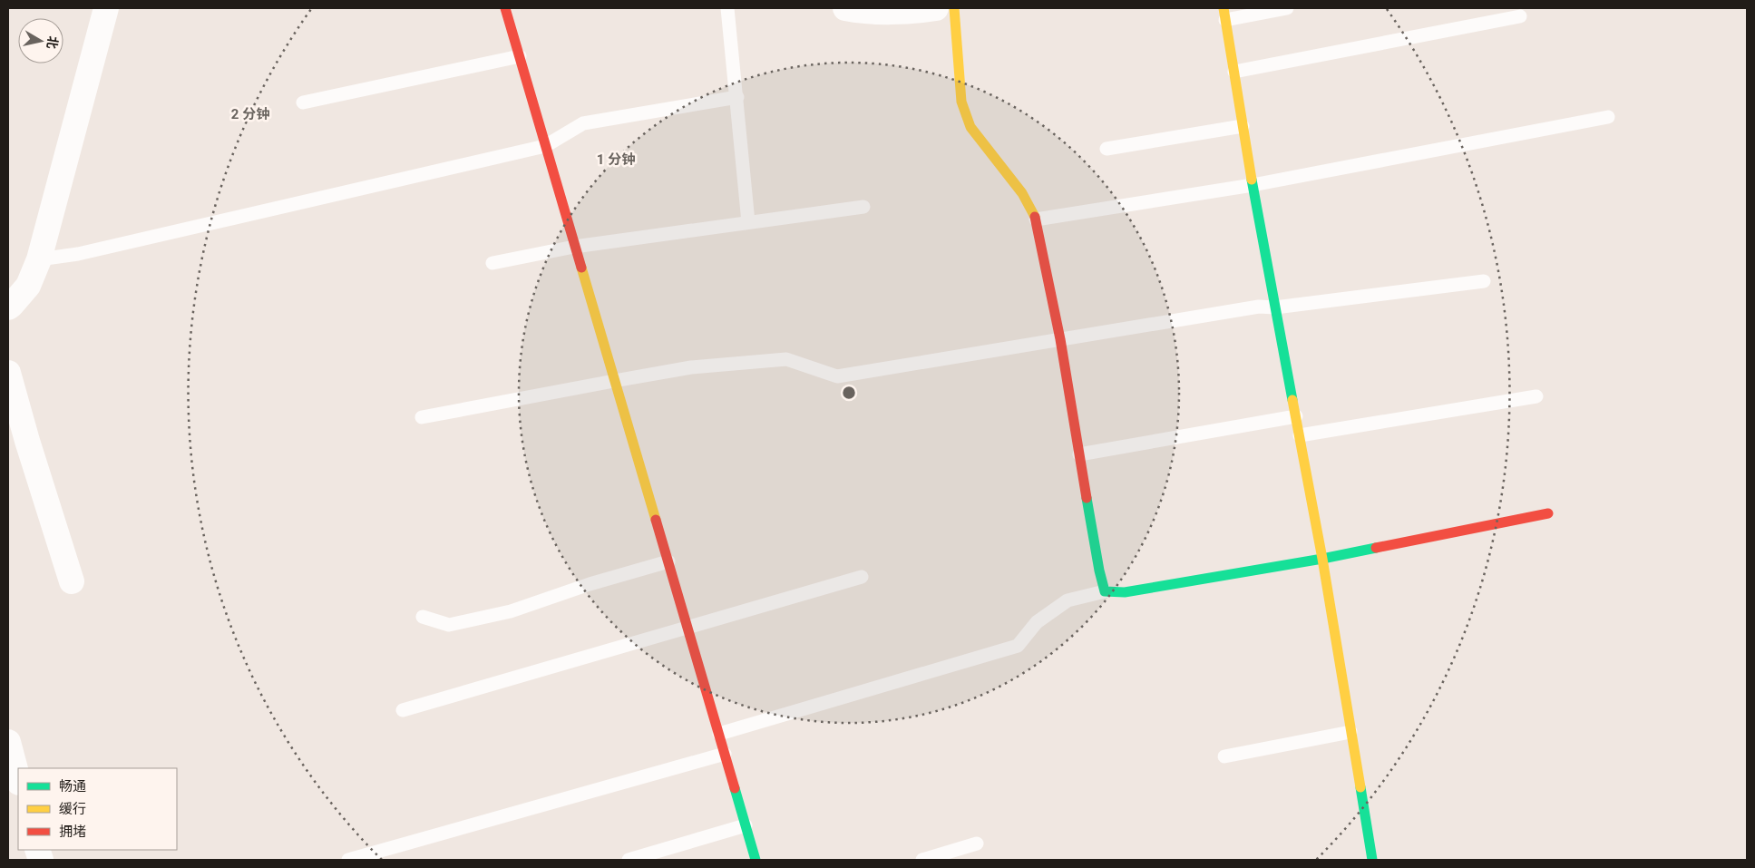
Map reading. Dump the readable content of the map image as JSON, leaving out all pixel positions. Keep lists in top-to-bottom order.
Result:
{
  "legend": ["畅通", "缓行", "拥堵"],
  "north": "right",
  "rings": ["2 分钟", "1 分钟"]
}
